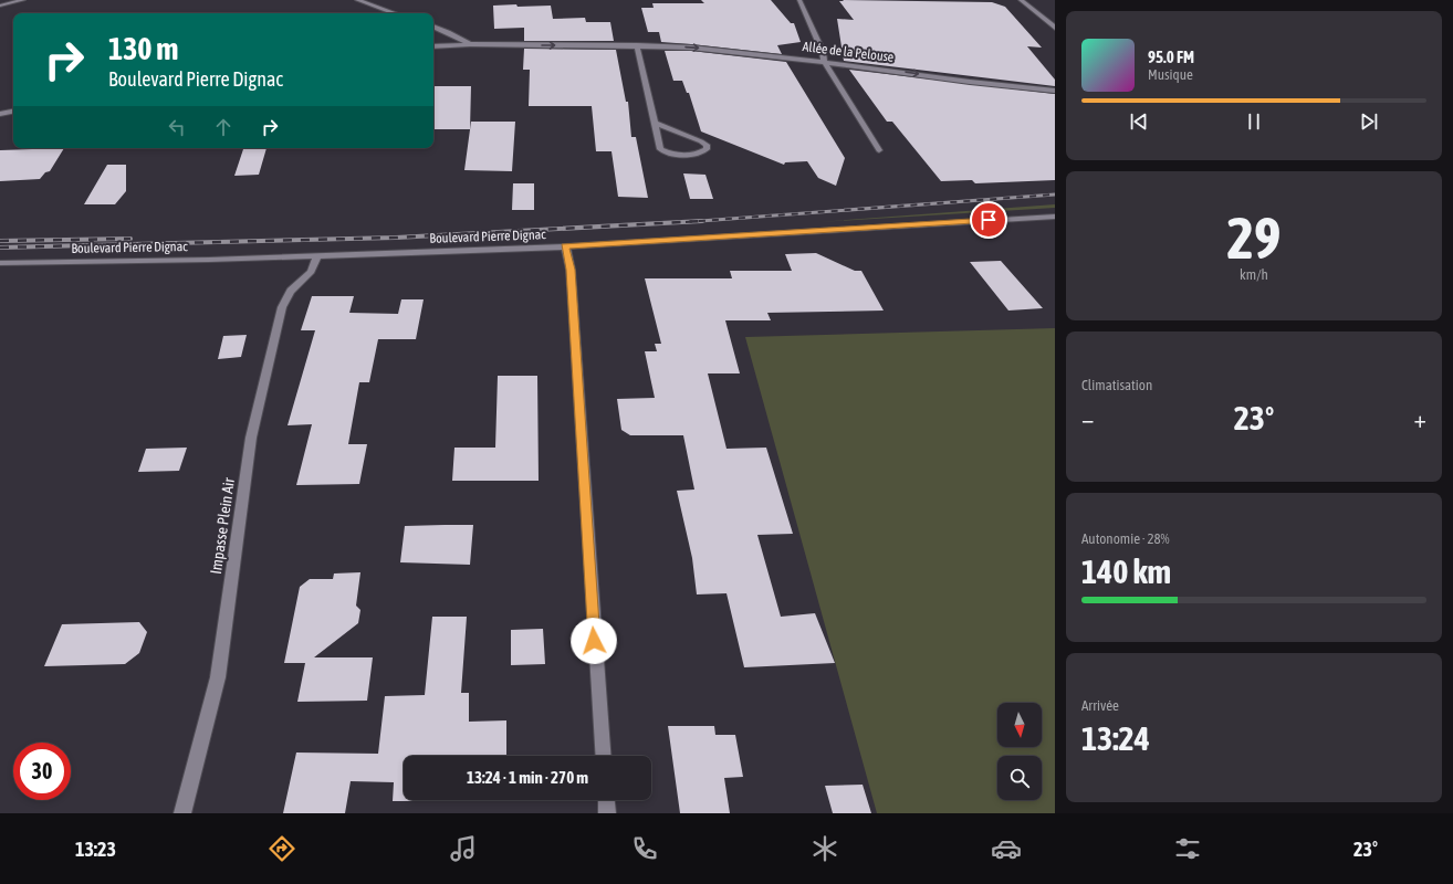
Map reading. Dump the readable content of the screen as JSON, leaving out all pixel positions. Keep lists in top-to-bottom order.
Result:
{
  "streets": {
    "street": ["Allée de la Pelouse", "Boulevard Pierre Dignac", "Impasse Plein Air"]
  },
  "crossings": [
    ["Boulevard Pierre Dignac", "Impasse Plein Air"]
  ],
  "one_way": ["Allée de la Pelouse"],
  "north": "bottom",
  "page": {
    "turn": ["130 m", "Boulevard Pierre Dignac"],
    "song": ["95.0 FM", "Musique"],
    "tile": [
      ["29", "km/h"],
      "Climatisation",
      ["Autonomie · 28%", "140 km"],
      ["Arrivée", "13:24"]
    ],
    "heat": ["−", "23°", "+"],
    "limit": "30",
    "trip": "13:24 · 1 min · 270 m",
    "tabs": ["13:23", "23°"]
  }
}
